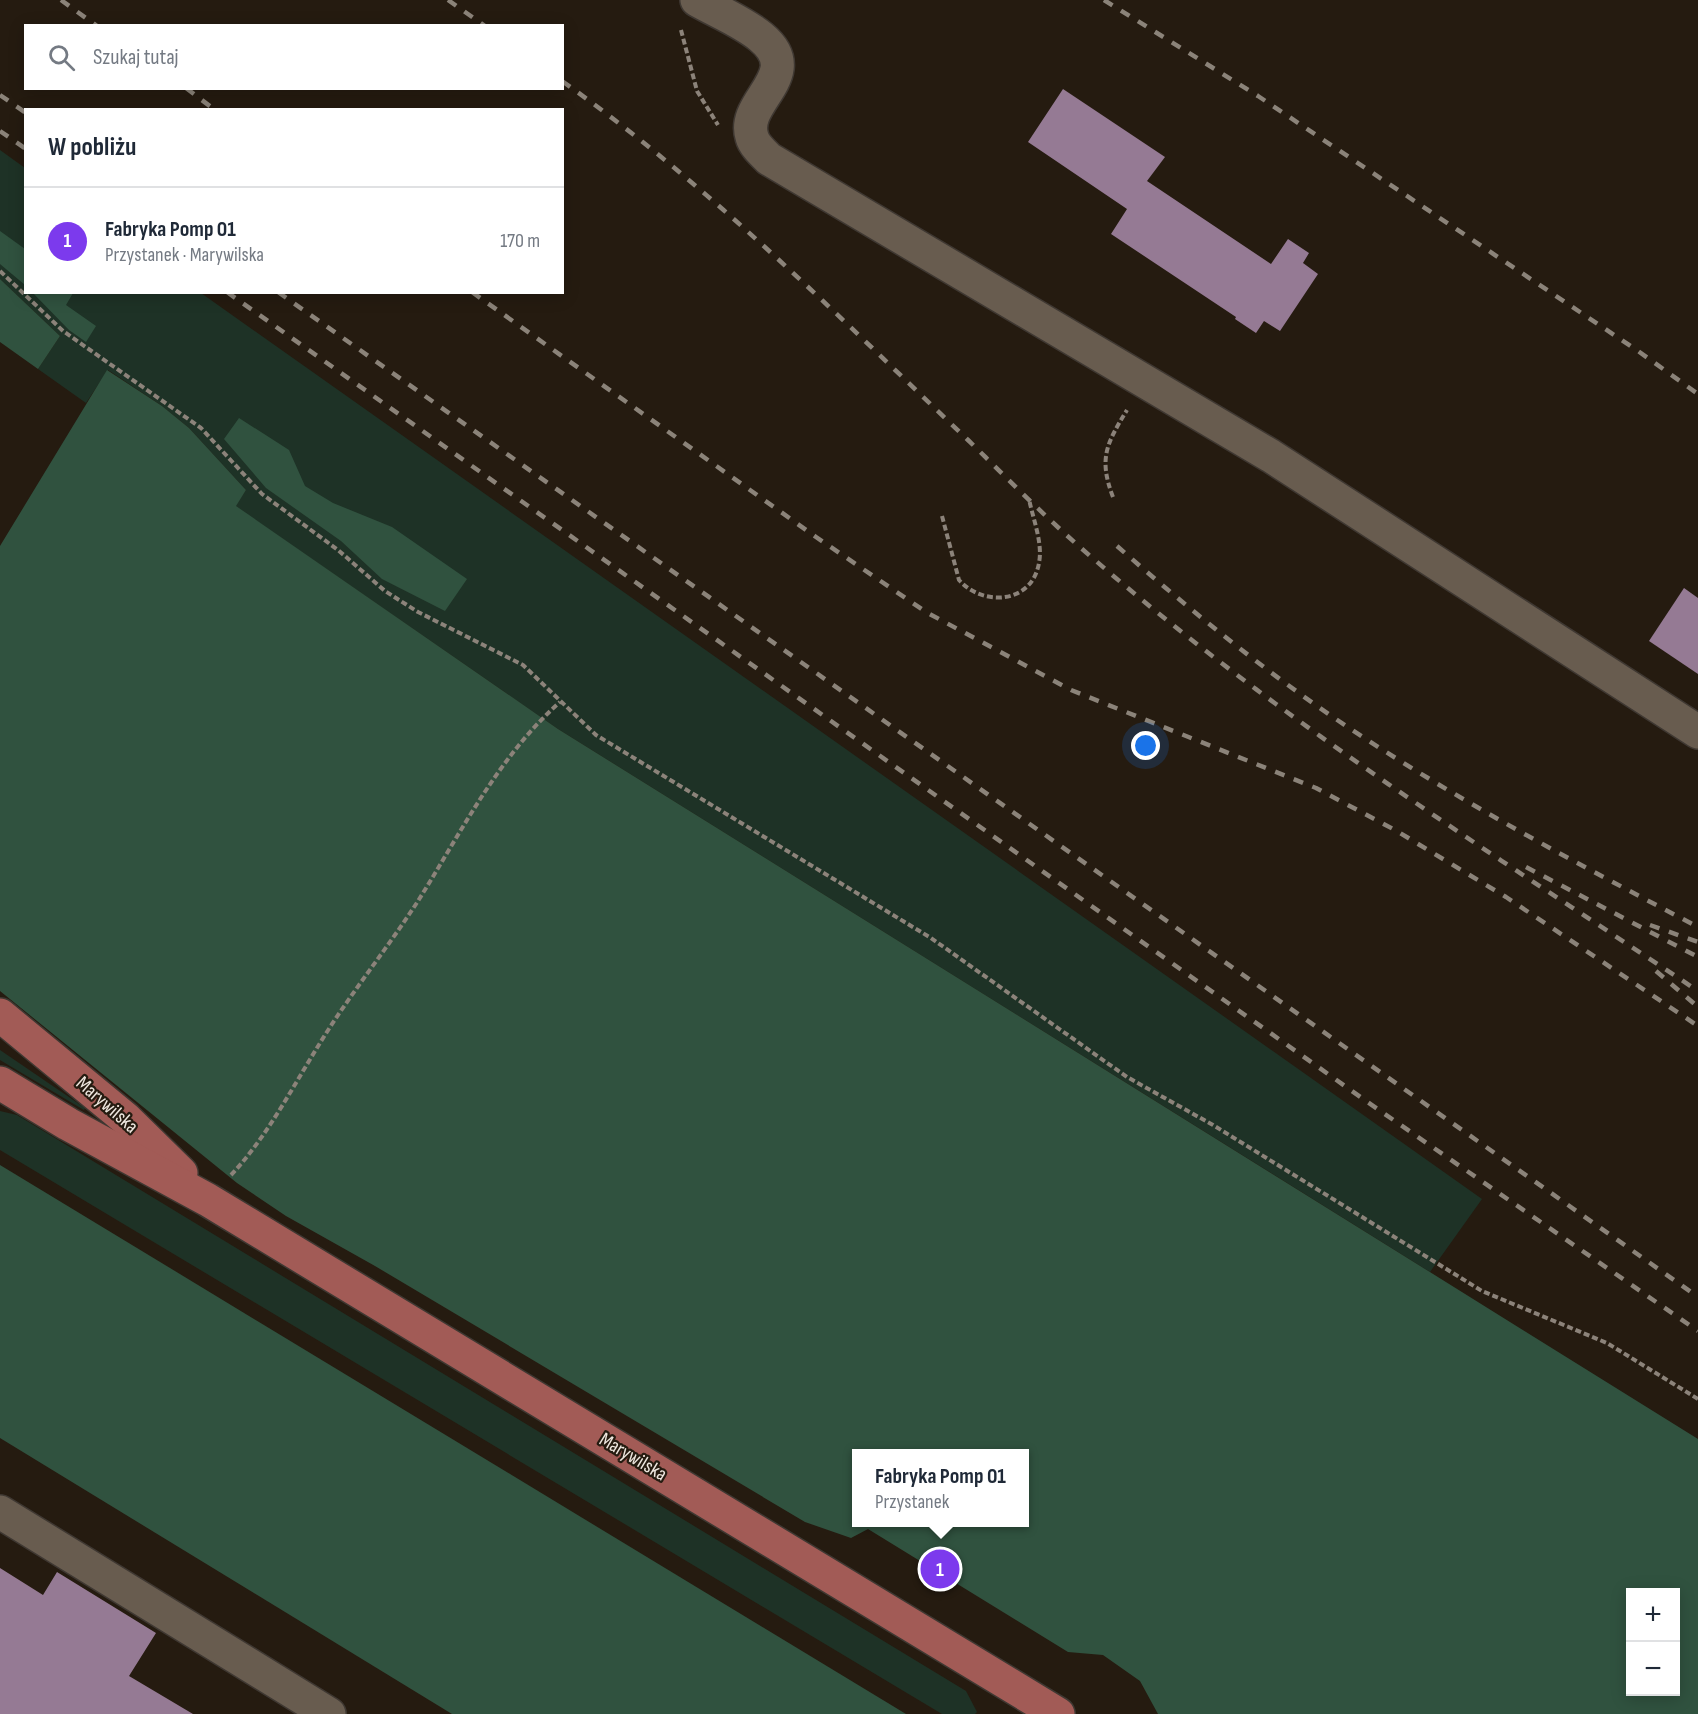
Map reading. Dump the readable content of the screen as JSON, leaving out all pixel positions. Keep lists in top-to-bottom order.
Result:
{
  "streets": {
    "main road": ["Marywilska"]
  },
  "page": {
    "search": "Szukaj tutaj",
    "heading": "W pobliżu",
    "list": [
      {
        "mark": "1",
        "name": "Fabryka Pomp 01",
        "note": "Przystanek · Marywilska",
        "value": "170 m"
      }
    ],
    "popup": ["Fabryka Pomp 01", "Przystanek"],
    "pins": "1",
    "map_buttons": ["+", "−"]
  }
}
